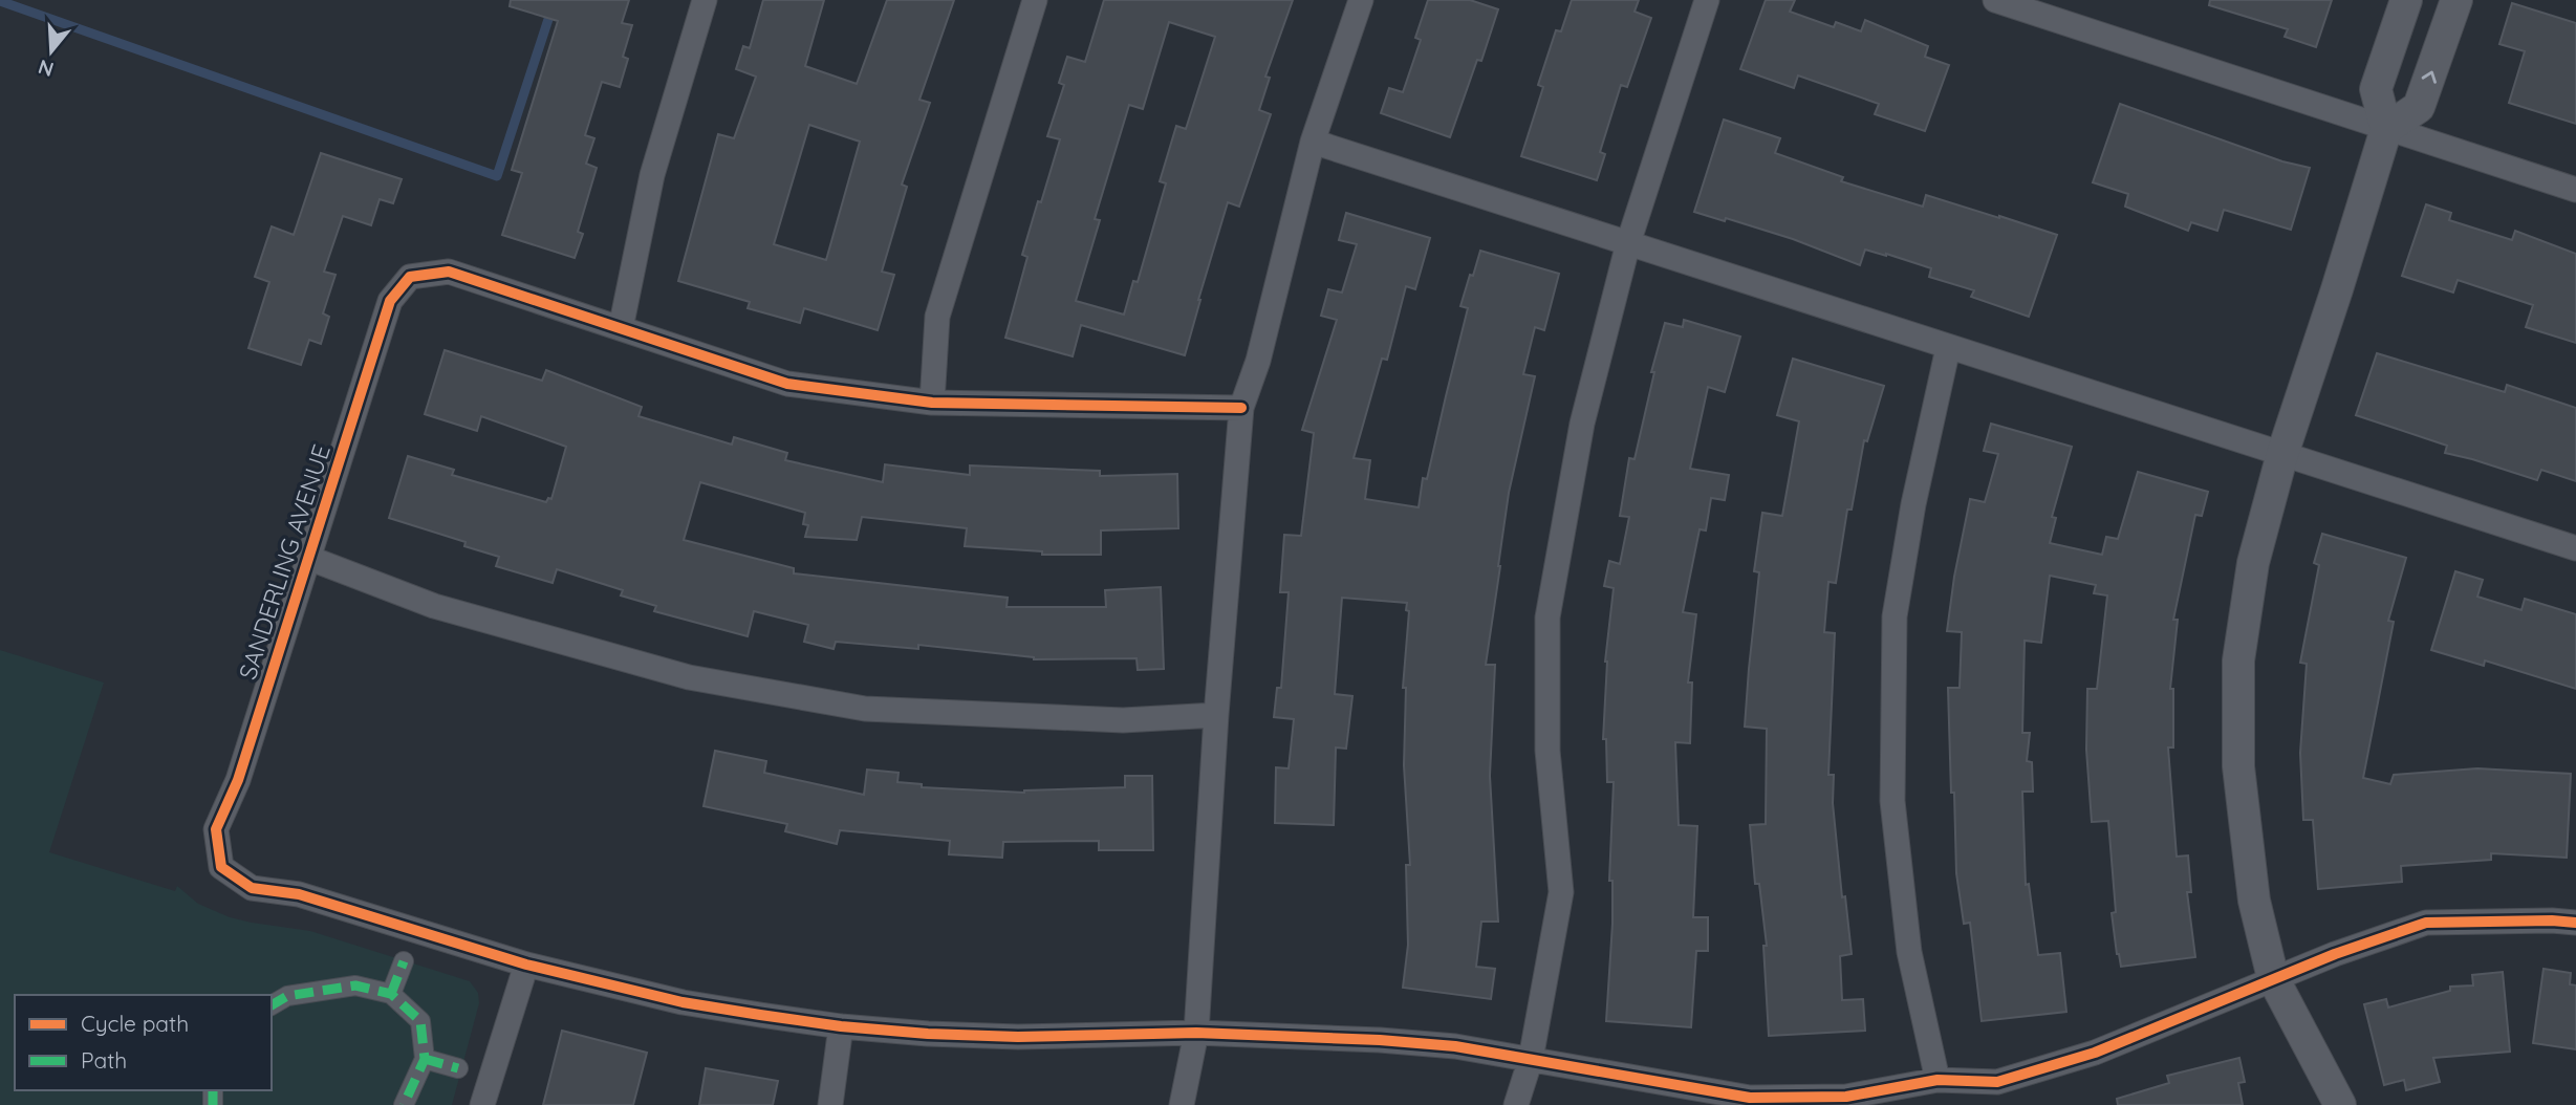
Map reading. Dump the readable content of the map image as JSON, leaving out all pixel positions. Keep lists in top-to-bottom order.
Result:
{
  "streets": {
    "street": ["SANDERLING AVENUE"]
  },
  "legend": ["Cycle path", "Path"],
  "north": "bottom"
}
